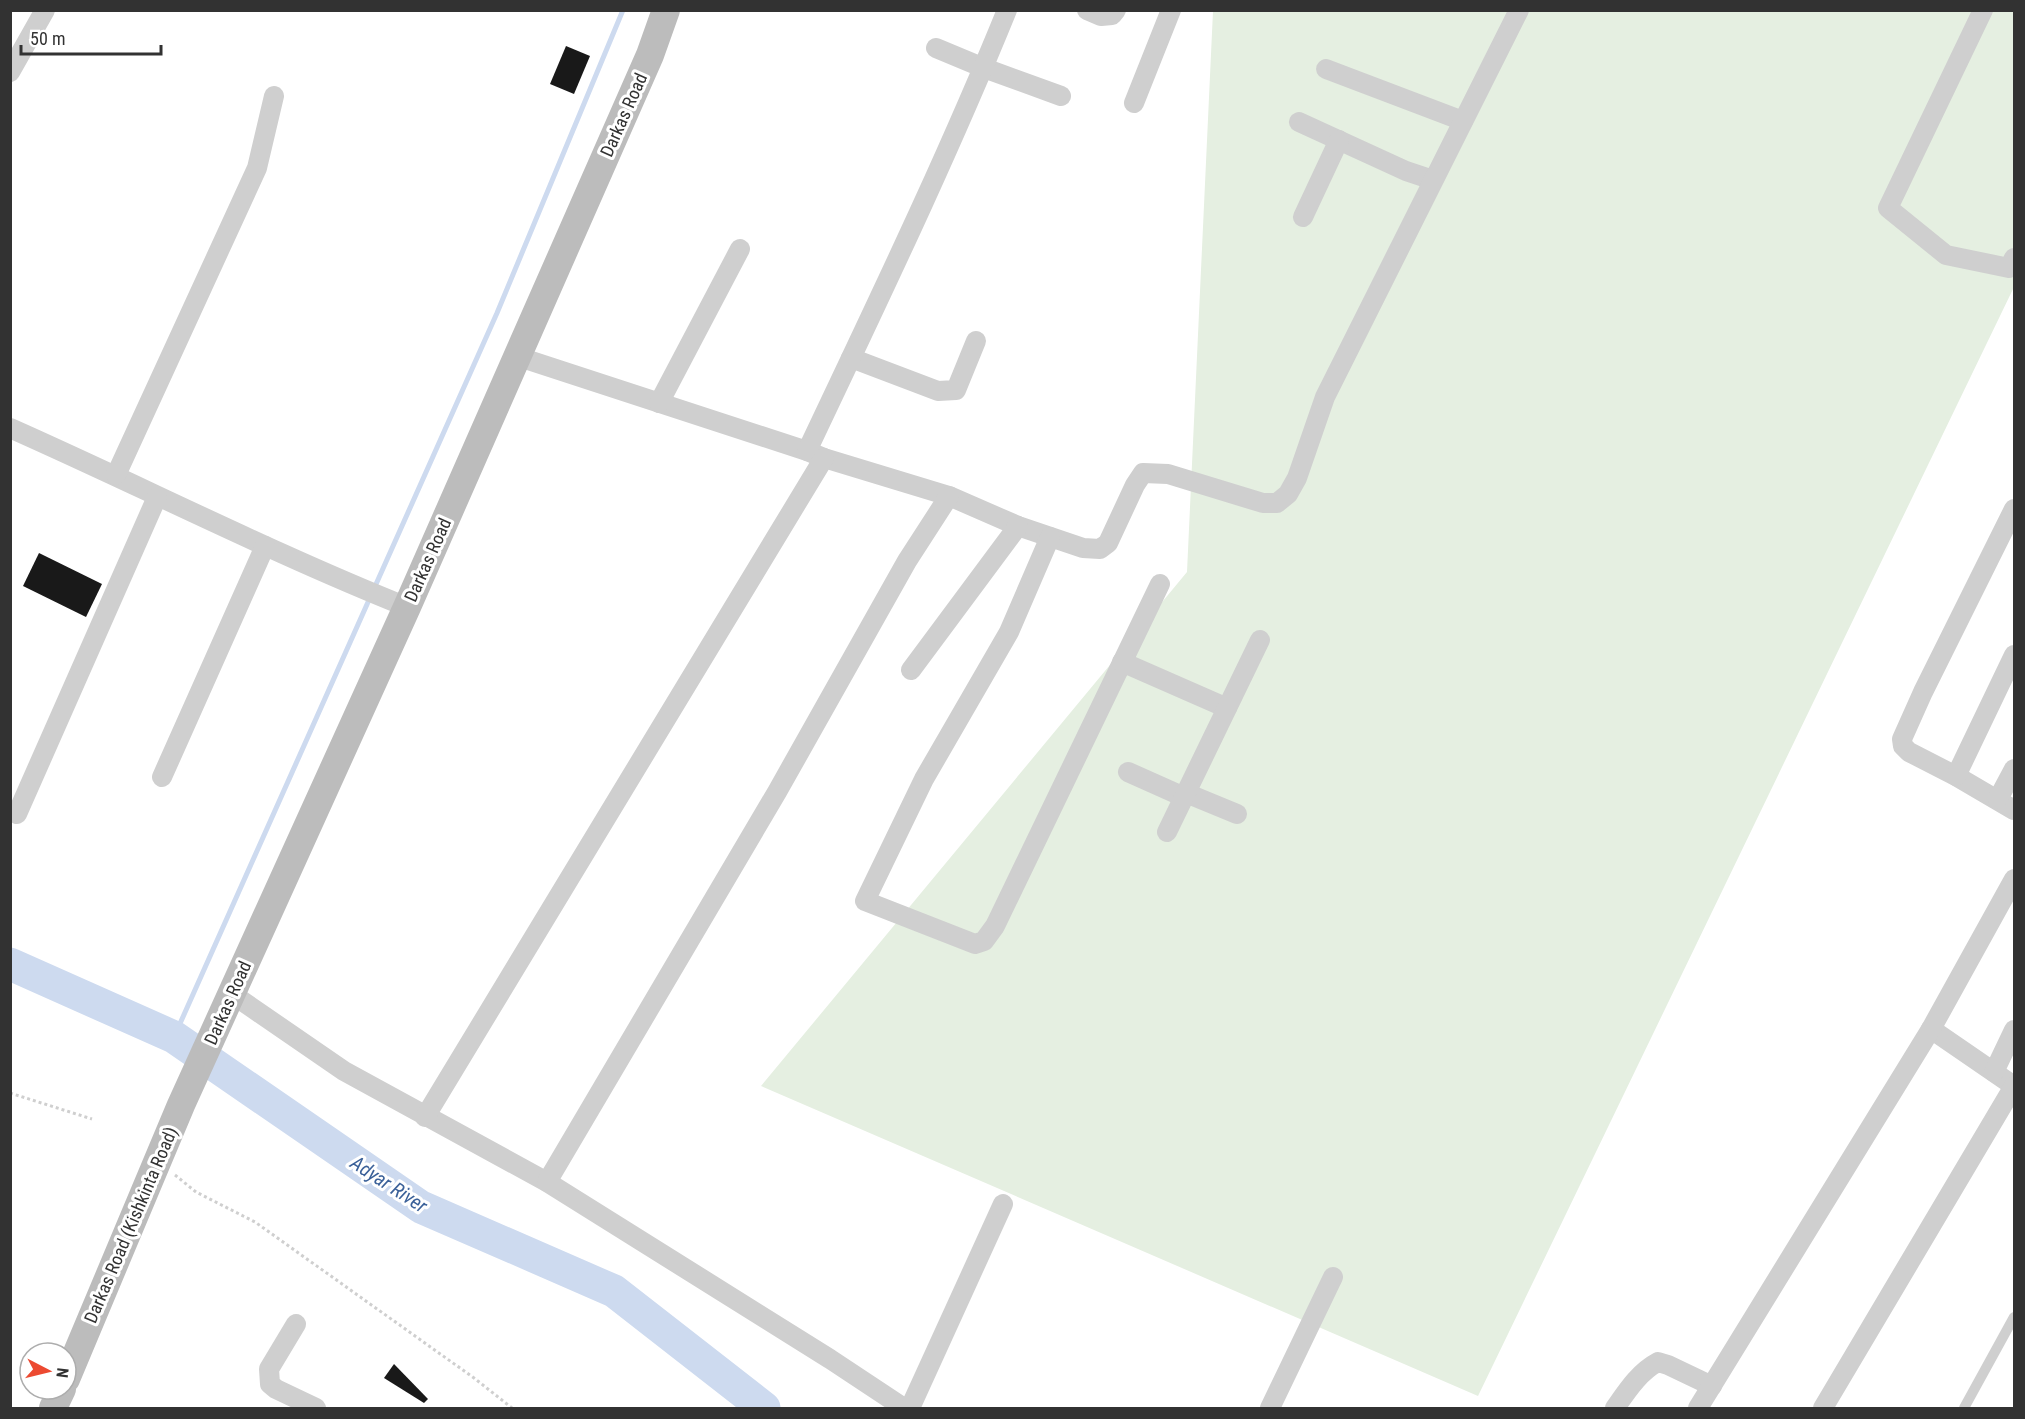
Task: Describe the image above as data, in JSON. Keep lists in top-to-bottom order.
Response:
{
  "streets": {
    "main road": ["Darkas Road", "Darkas Road (Kishkinta Road)"]
  },
  "crossings": [
    ["Darkas Road", "Darkas Road (Kishkinta Road)"]
  ],
  "water": ["Adyar River"],
  "scale_bar": "50 m",
  "north": "right"
}
